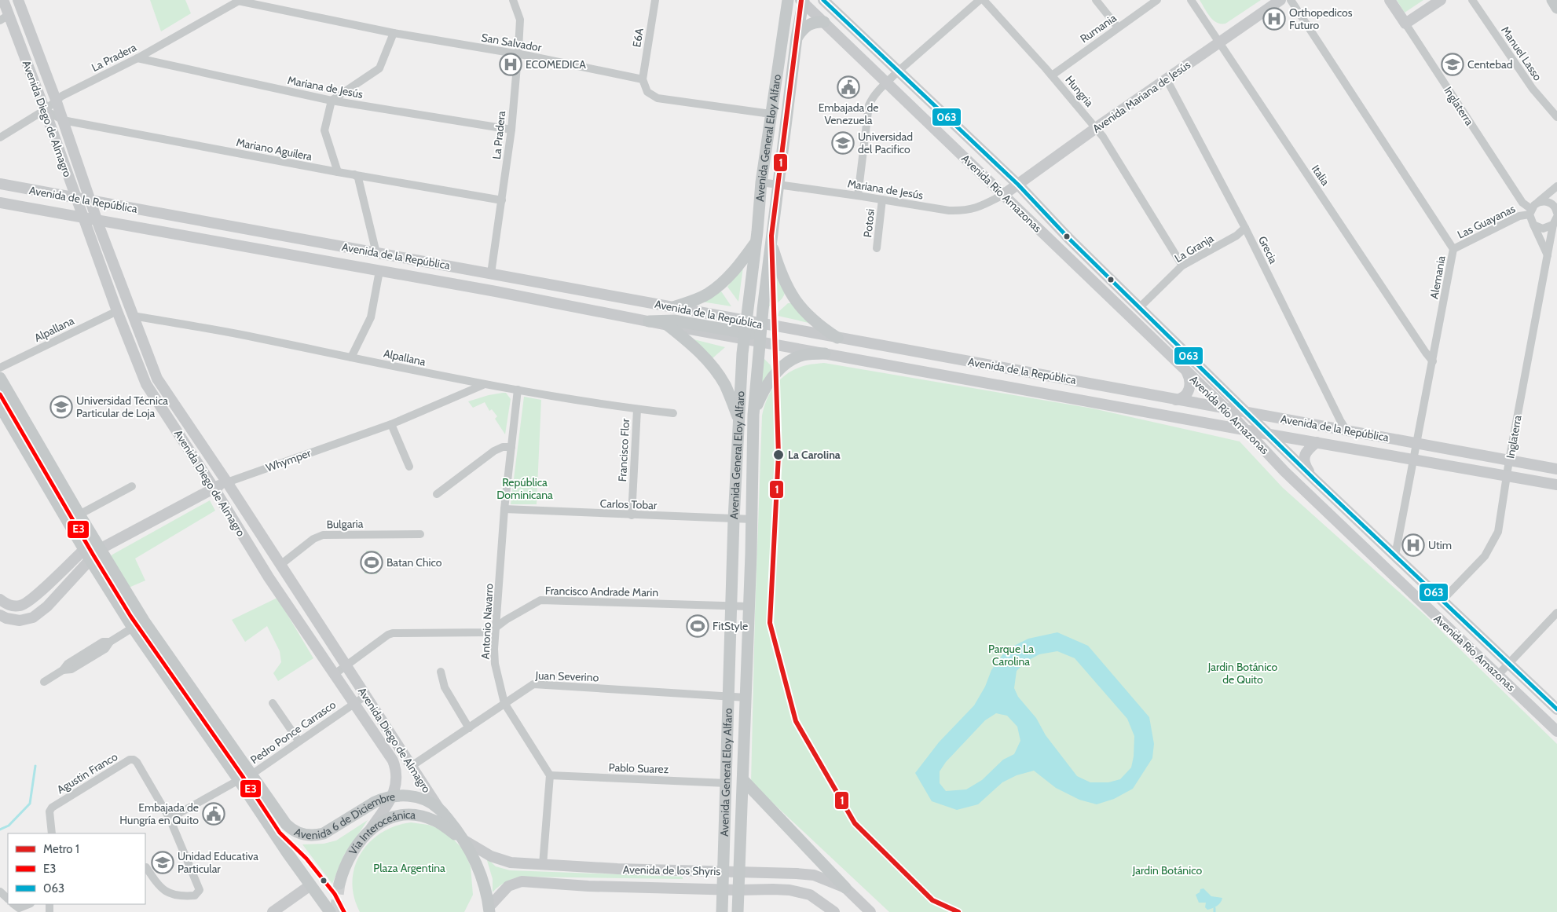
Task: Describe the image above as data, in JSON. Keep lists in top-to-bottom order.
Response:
{
  "streets": {
    "main road": [
      "Avenida Mariana de Jesús",
      "Inglaterra",
      "Avenida Diego de Almagro",
      "Avenida General Eloy Alfaro",
      "Avenida Río Amazonas",
      "Avenida de la República",
      "Whymper",
      "Avenida 6 de Diciembre",
      "Vía Interoceánica",
      "Avenida de los Shyris"
    ],
    "street": [
      "Rumania",
      "E6A",
      "San Salvador",
      "Manuel Lasso",
      "La Pradera",
      "Mariana de Jesús",
      "Hungria",
      "Mariano Aguilera",
      "Italia",
      "Las Guayanas",
      "Potosi",
      "La Granja",
      "Grecia",
      "Alemania",
      "Alpallana",
      "Francisco Flor",
      "Carlos Tobar",
      "Bulgaria",
      "Francisco Andrade Marin",
      "Antonio Navarro",
      "Juan Severino",
      "Pedro Ponce Carrasco",
      "Pablo Suarez",
      "Agustin Franco"
    ]
  },
  "crossings": [
    ["Rumania", "Hungria"],
    ["E6A", "San Salvador"],
    ["San Salvador", "La Pradera"],
    ["La Pradera", "Mariana de Jesús"],
    ["La Pradera", "Avenida Diego de Almagro"],
    ["La Pradera", "Mariano Aguilera"],
    ["La Pradera", "Avenida de la República"],
    ["Mariana de Jesús", "Avenida Mariana de Jesús"],
    ["Mariana de Jesús", "Avenida General Eloy Alfaro"],
    ["Mariana de Jesús", "Avenida Río Amazonas"],
    ["Mariana de Jesús", "Potosi"],
    ["Hungria", "Avenida Mariana de Jesús"],
    ["Hungria", "La Granja"],
    ["Avenida Mariana de Jesús", "Italia"],
    ["Avenida Mariana de Jesús", "Avenida Río Amazonas"],
    ["Avenida Mariana de Jesús", "Grecia"],
    ["Inglaterra", "Avenida Río Amazonas"],
    ["Inglaterra", "Avenida de la República"],
    ["Inglaterra", "Las Guayanas"],
    ["Avenida Diego de Almagro", "Mariano Aguilera"],
    ["Avenida Diego de Almagro", "Avenida de la República"],
    ["Avenida Diego de Almagro", "Alpallana"],
    ["Avenida Diego de Almagro", "Whymper"],
    ["Avenida Diego de Almagro", "Bulgaria"],
    ["Avenida Diego de Almagro", "Francisco Andrade Marin"],
    ["Avenida Diego de Almagro", "Juan Severino"],
    ["Avenida Diego de Almagro", "Pedro Ponce Carrasco"],
    ["Avenida Diego de Almagro", "Avenida 6 de Diciembre"],
    ["Avenida Diego de Almagro", "Vía Interoceánica"],
    ["Avenida General Eloy Alfaro", "Avenida Río Amazonas"],
    ["Avenida General Eloy Alfaro", "Avenida de la República"],
    ["Avenida General Eloy Alfaro", "Carlos Tobar"],
    ["Avenida General Eloy Alfaro", "Francisco Andrade Marin"],
    ["Avenida General Eloy Alfaro", "Juan Severino"],
    ["Avenida General Eloy Alfaro", "Pablo Suarez"],
    ["Avenida General Eloy Alfaro", "Avenida de los Shyris"],
    ["Italia", "Alemania"],
    ["Avenida Río Amazonas", "Avenida de la República"],
    ["Avenida Río Amazonas", "La Granja"],
    ["Avenida Río Amazonas", "Alemania"],
    ["Avenida de la República", "Grecia"],
    ["Avenida de la República", "Alemania"],
    ["Las Guayanas", "Alemania"],
    ["La Granja", "Grecia"],
    ["Alpallana", "Francisco Flor"],
    ["Alpallana", "Whymper"],
    ["Alpallana", "Antonio Navarro"],
    ["Francisco Flor", "Carlos Tobar"],
    ["Whymper", "Avenida 6 de Diciembre"],
    ["Carlos Tobar", "Antonio Navarro"],
    ["Francisco Andrade Marin", "Antonio Navarro"],
    ["Antonio Navarro", "Juan Severino"],
    ["Antonio Navarro", "Pablo Suarez"],
    ["Pedro Ponce Carrasco", "Agustin Franco"],
    ["Pedro Ponce Carrasco", "Avenida 6 de Diciembre"],
    ["Avenida 6 de Diciembre", "Vía Interoceánica"],
    ["Avenida 6 de Diciembre", "Avenida de los Shyris"],
    ["Vía Interoceánica", "Avenida de los Shyris"]
  ],
  "parks": [
    "República Dominicana",
    "Parque La Carolina",
    "Jardin Botánico de Quito",
    "Plaza Argentina",
    "Jardin Botánico"
  ],
  "places": {
    "hospital": ["Orthopedicos Futuro", "ECOMEDICA", "Utim"],
    "school or university": [
      "Centebad",
      "Universidad del Pacifico",
      "Universidad Técnica Particular de Loja",
      "Unidad Educativa Particular"
    ],
    "public building": ["Embajada de Venezuela", "Embajada de Hungría en Quito"],
    "other": ["La Carolina"],
    "sports": ["Batan Chico", "FitStyle"]
  },
  "lines": ["metro line 1", "transit line 063", "transit line E3"],
  "legend": ["Metro 1", "E3", "063"]
}
